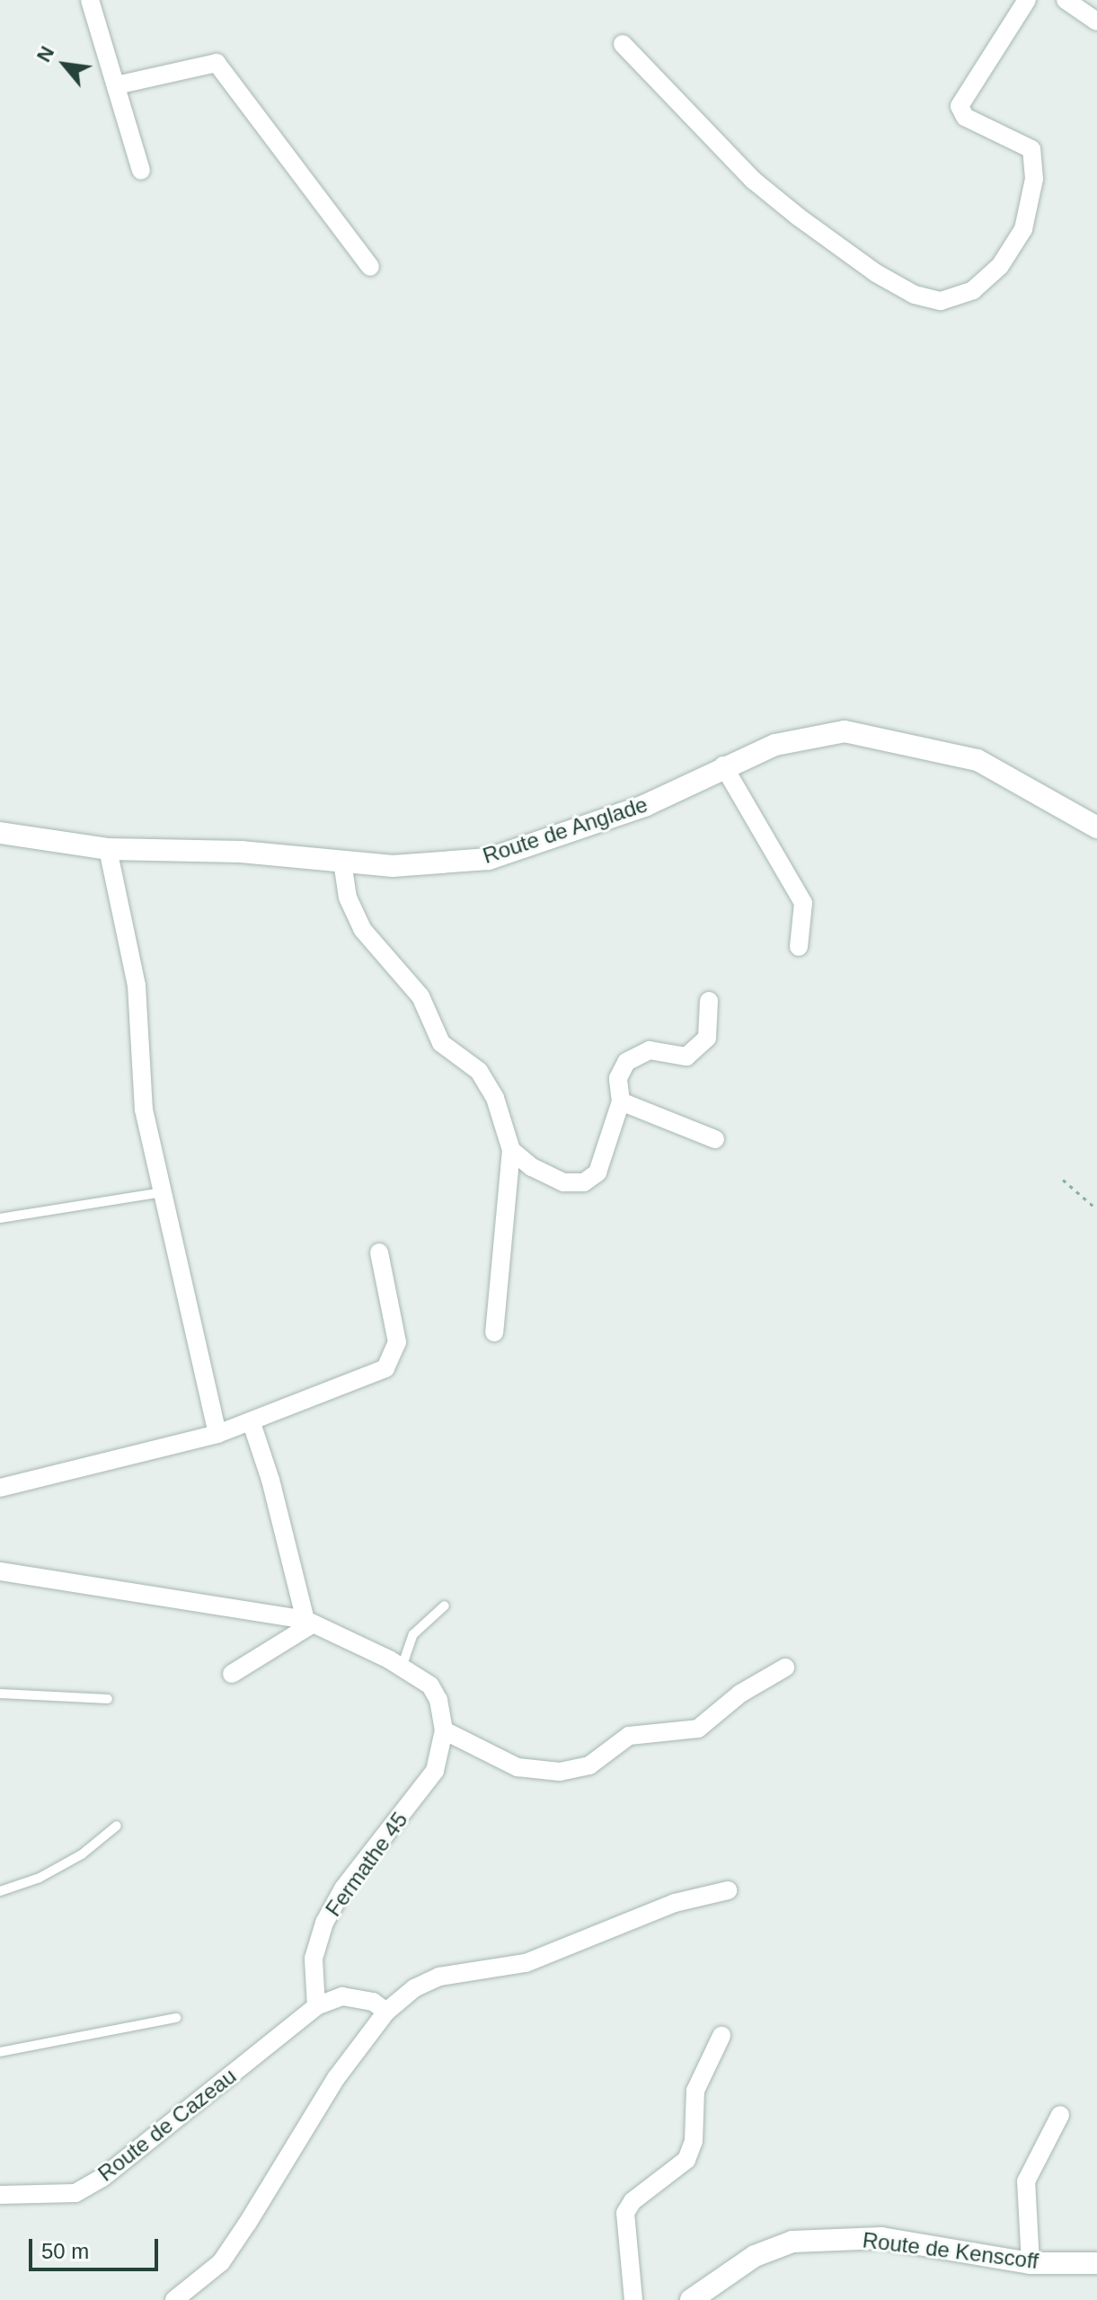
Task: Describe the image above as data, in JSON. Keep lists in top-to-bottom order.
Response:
{
  "streets": {
    "street": [
      "Route de Anglade",
      "Fermathe 45",
      "Route de Cazeau",
      "Route de Kenscoff"
    ]
  },
  "crossings": [
    ["Fermathe 45", "Route de Cazeau"]
  ],
  "scale_bar": "50 m",
  "north": "top left"
}
